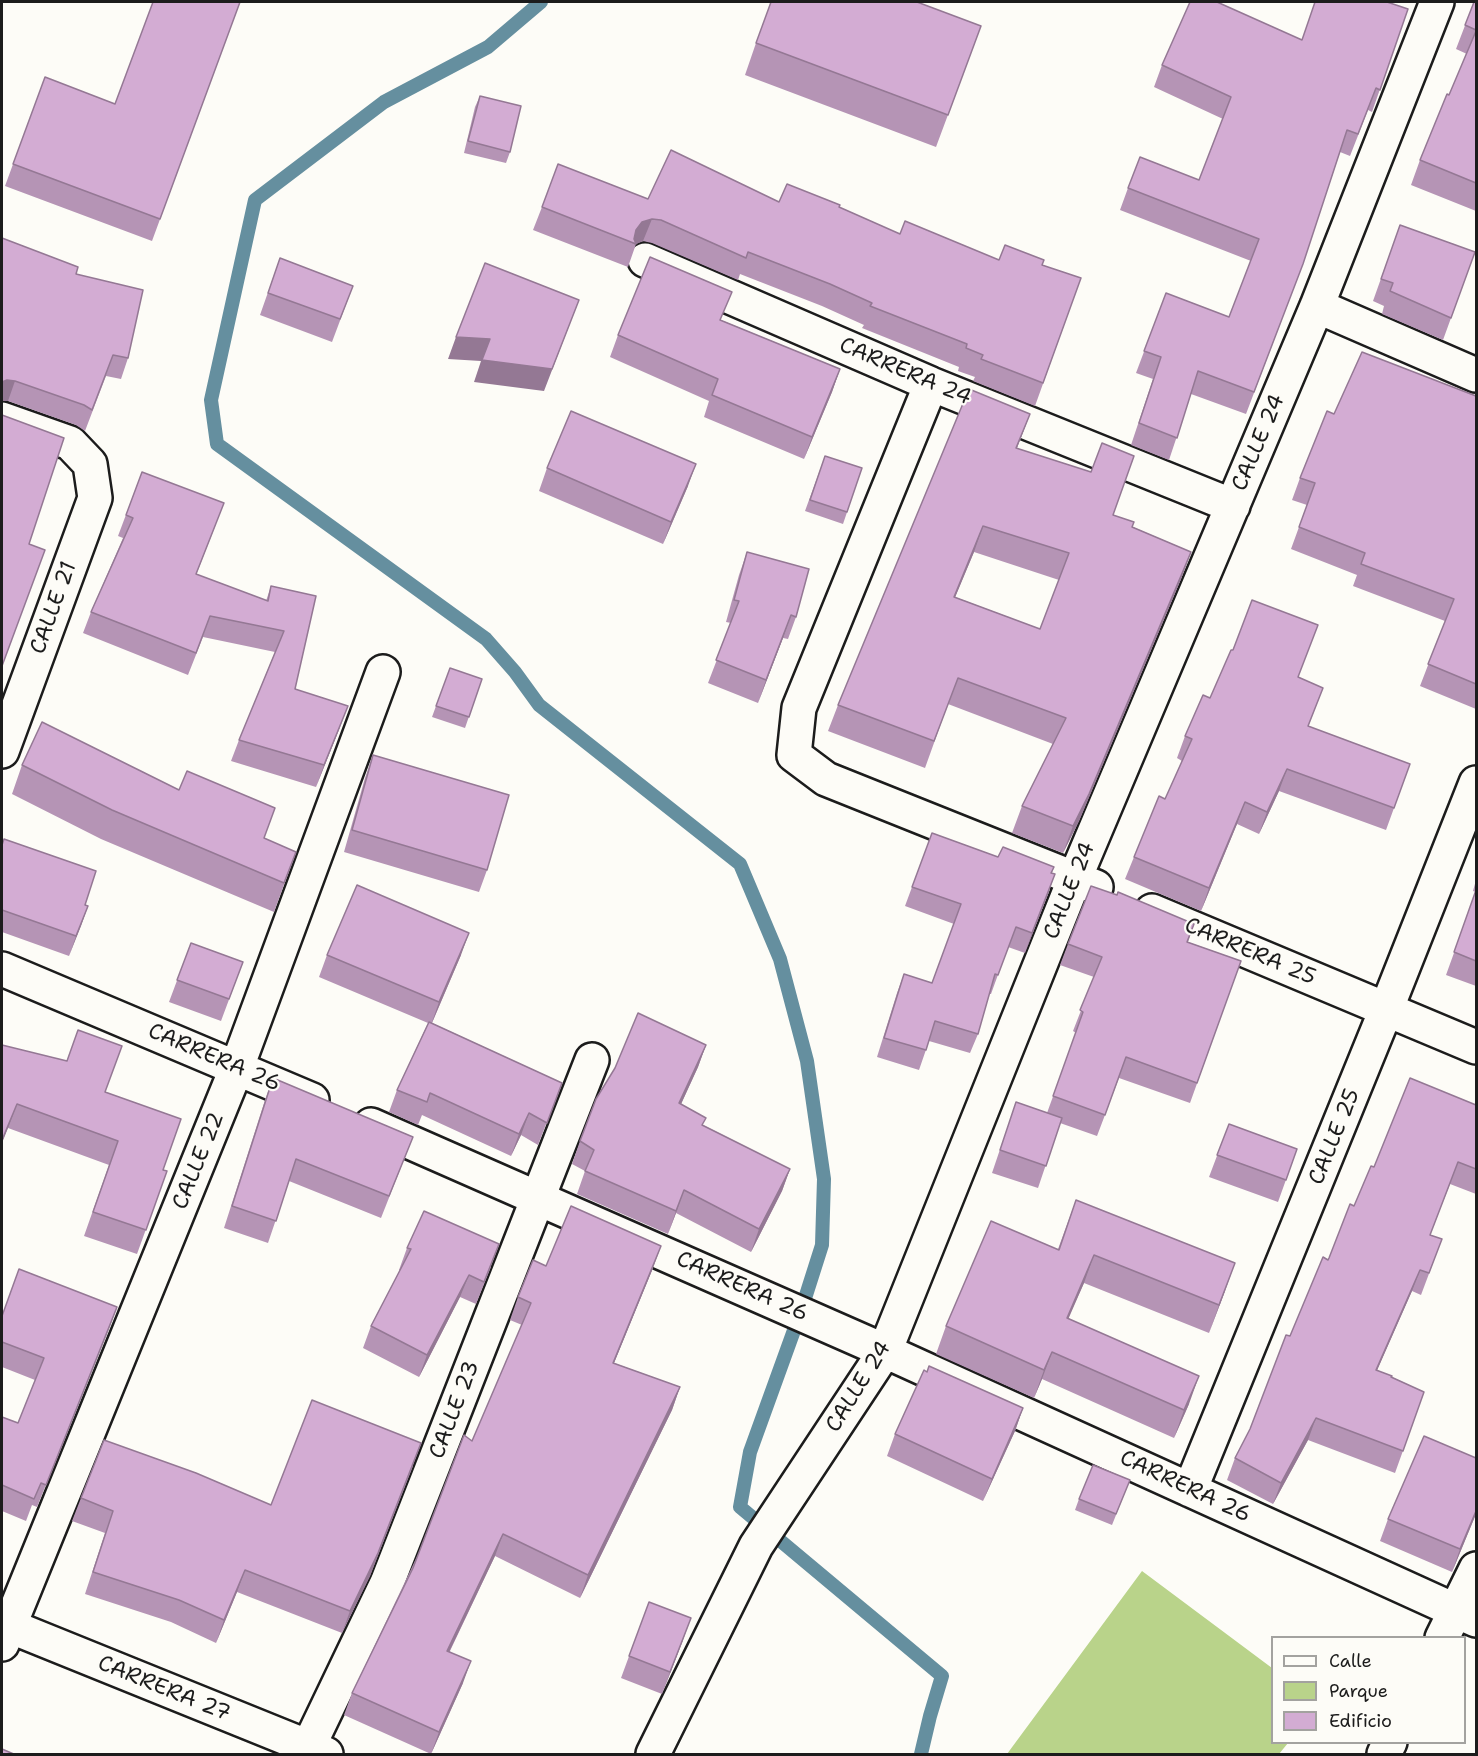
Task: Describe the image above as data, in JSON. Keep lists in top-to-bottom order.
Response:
{
  "streets": {
    "street": [
      "CARRERA 24",
      "CALLE 24",
      "CALLE 21",
      "CARRERA 25",
      "CARRERA 26",
      "CALLE 25",
      "CALLE 22",
      "CALLE 23",
      "CARRERA 27"
    ]
  },
  "crossings": [
    ["CARRERA 24", "CALLE 24"],
    ["CARRERA 24", "CARRERA 25"],
    ["CALLE 24", "CARRERA 25"],
    ["CALLE 24", "CARRERA 26"],
    ["CARRERA 25", "CALLE 25"],
    ["CARRERA 26", "CALLE 25"],
    ["CARRERA 26", "CALLE 22"],
    ["CARRERA 26", "CALLE 23"],
    ["CALLE 22", "CARRERA 27"],
    ["CALLE 23", "CARRERA 27"]
  ],
  "legend": ["Calle", "Parque", "Edificio"]
}
